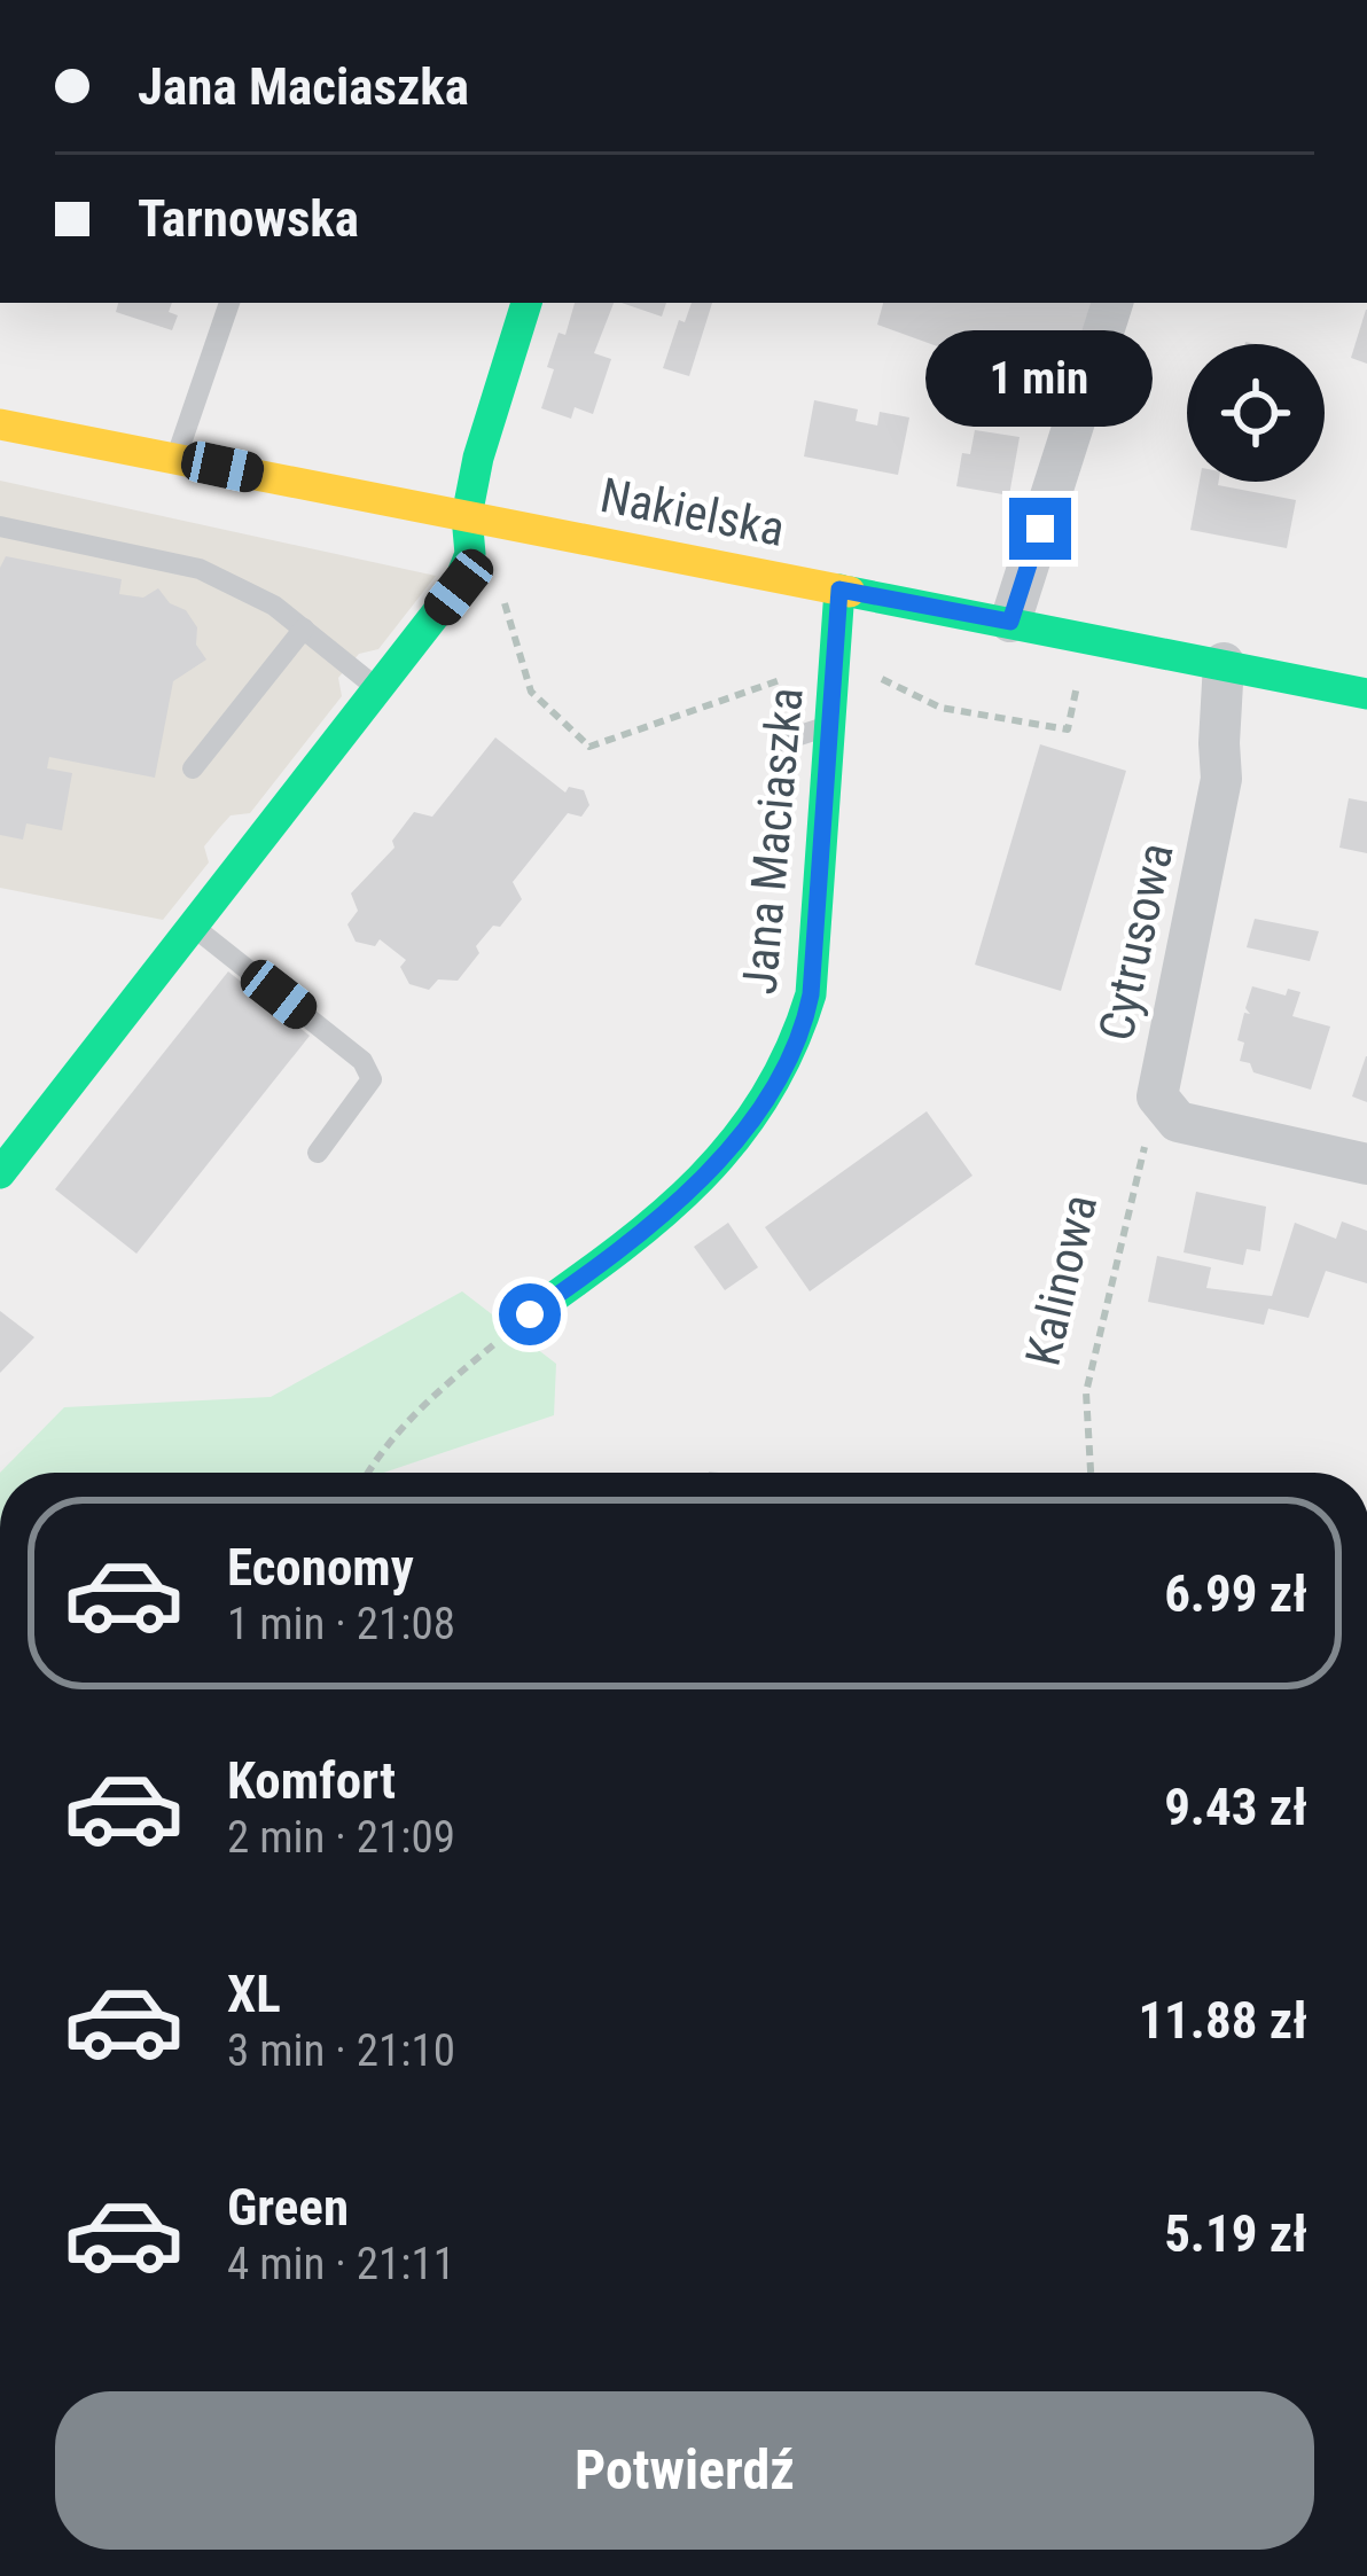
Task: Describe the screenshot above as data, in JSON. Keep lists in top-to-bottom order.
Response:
{
  "streets": {
    "street": ["Nakielska", "Jana Maciaszka", "Cytrusowa"],
    "path": ["Kalinowa"]
  },
  "crossings": [
    ["Nakielska", "Jana Maciaszka"],
    ["Nakielska", "Cytrusowa"],
    ["Cytrusowa", "Kalinowa"]
  ],
  "page": {
    "banner": ["Jana Maciaszka", "Tarnowska"],
    "bubble": "1 min",
    "list": [
      {
        "name": "Economy",
        "note": "1 min · 21:08",
        "value": "6.99 zł"
      },
      {
        "name": "Komfort",
        "note": "2 min · 21:09",
        "value": "9.43 zł"
      },
      {
        "name": "XL",
        "note": "3 min · 21:10",
        "value": "11.88 zł"
      },
      {
        "name": "Green",
        "note": "4 min · 21:11",
        "value": "5.19 zł"
      }
    ],
    "buttons": "Potwierdź"
  }
}
